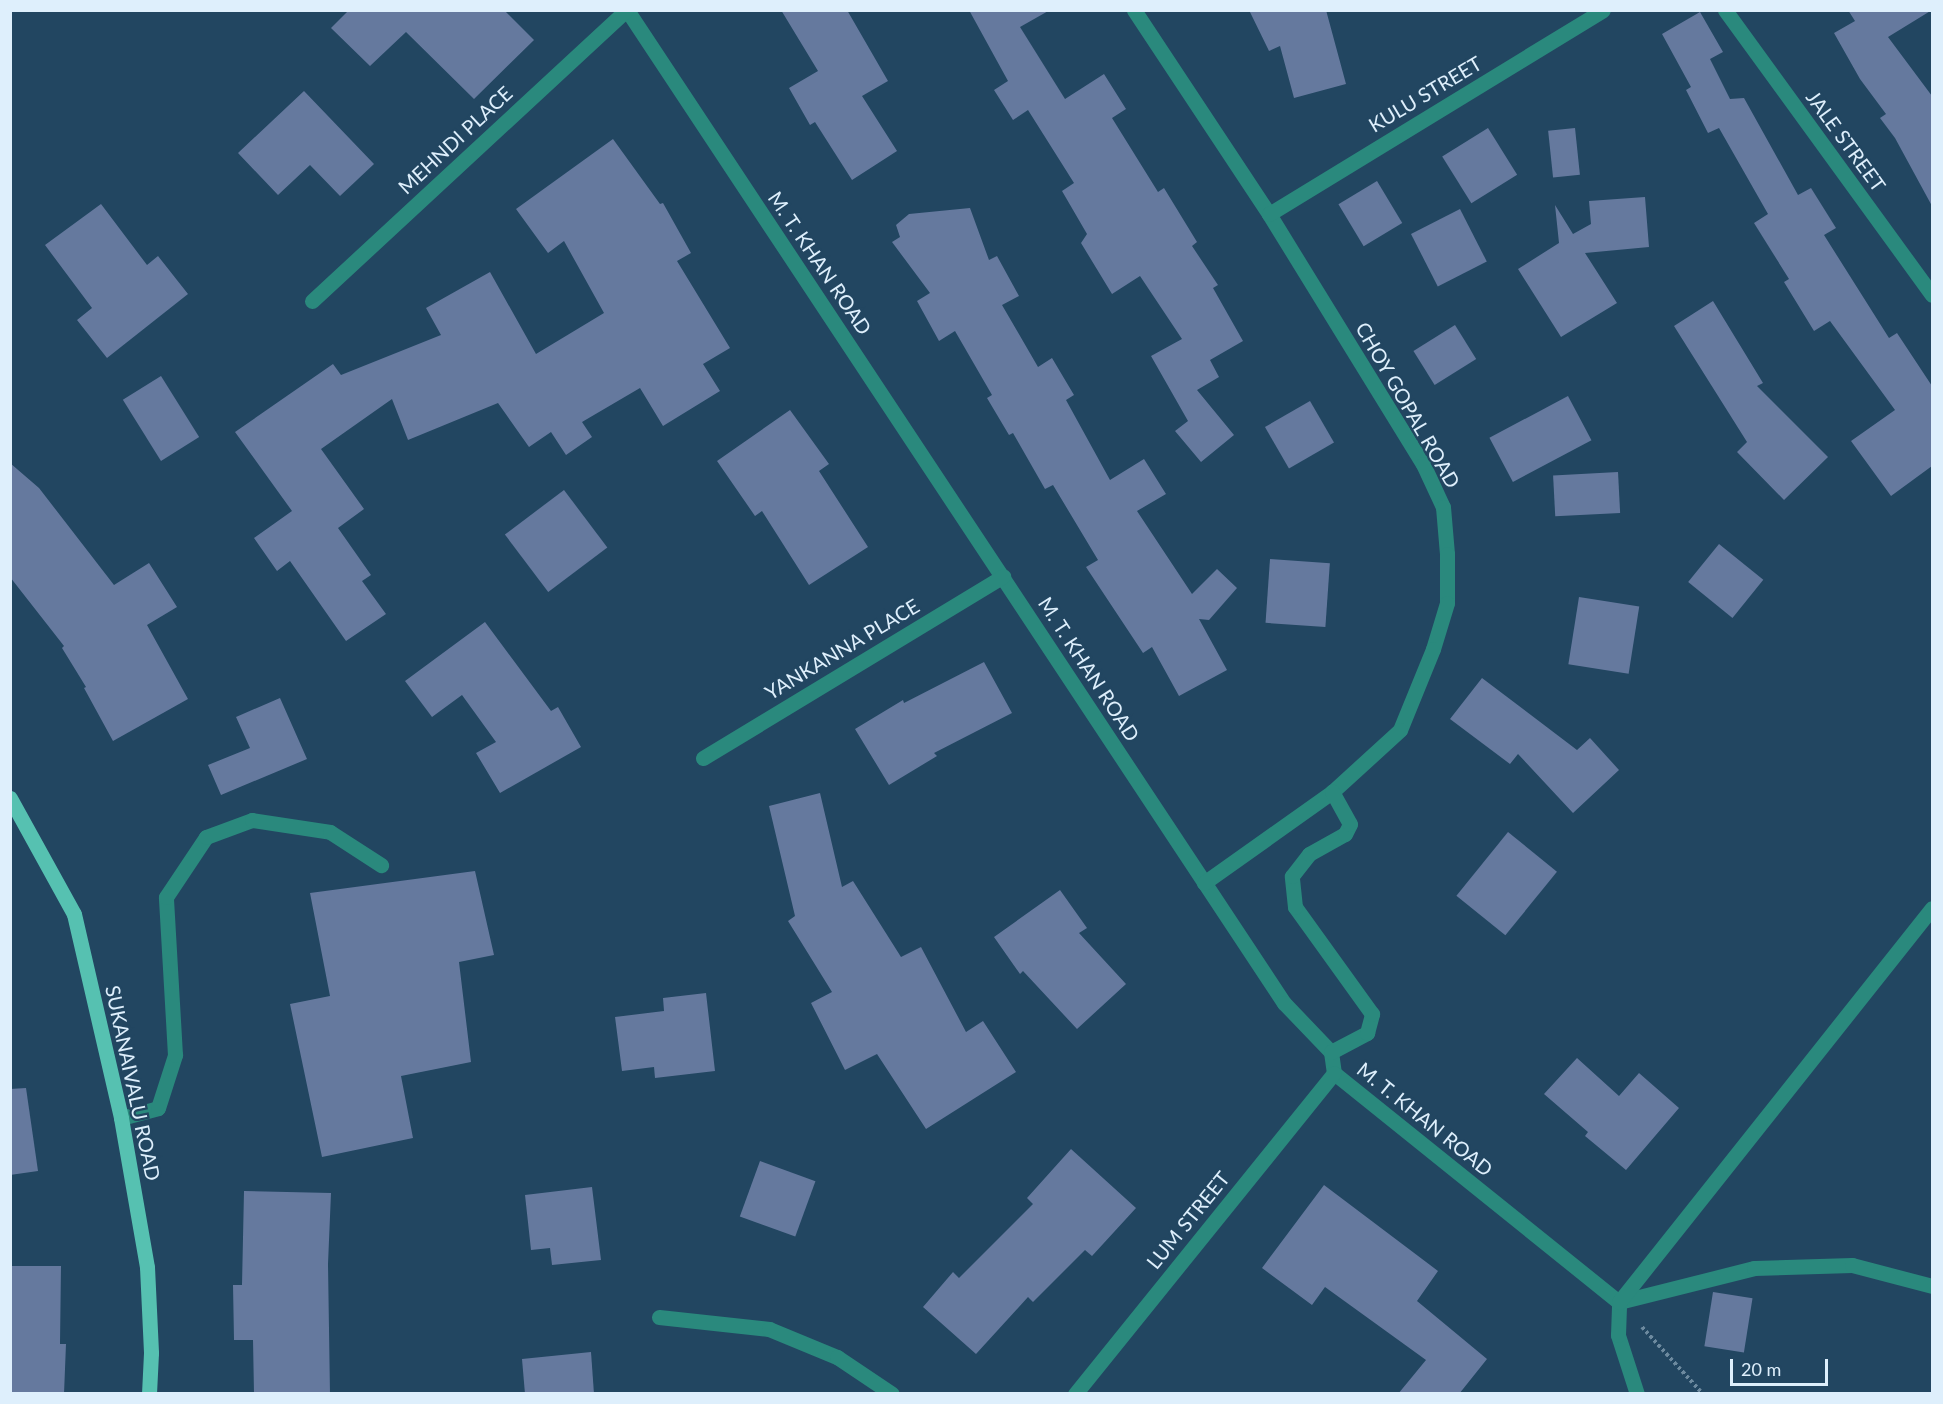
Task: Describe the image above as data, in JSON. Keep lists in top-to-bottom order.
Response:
{
  "streets": {
    "main road": ["SUKANAIVALU ROAD"],
    "street": [
      "KULU STREET",
      "MEHNDI PLACE",
      "JALE STREET",
      "M. T. KHAN ROAD",
      "CHOY GOPAL ROAD",
      "YANKANNA PLACE",
      "LUM STREET"
    ]
  },
  "crossings": [
    ["KULU STREET", "CHOY GOPAL ROAD"],
    ["MEHNDI PLACE", "M. T. KHAN ROAD"],
    ["M. T. KHAN ROAD", "CHOY GOPAL ROAD"],
    ["M. T. KHAN ROAD", "YANKANNA PLACE"],
    ["M. T. KHAN ROAD", "LUM STREET"]
  ],
  "scale_bar": "20 m"
}
